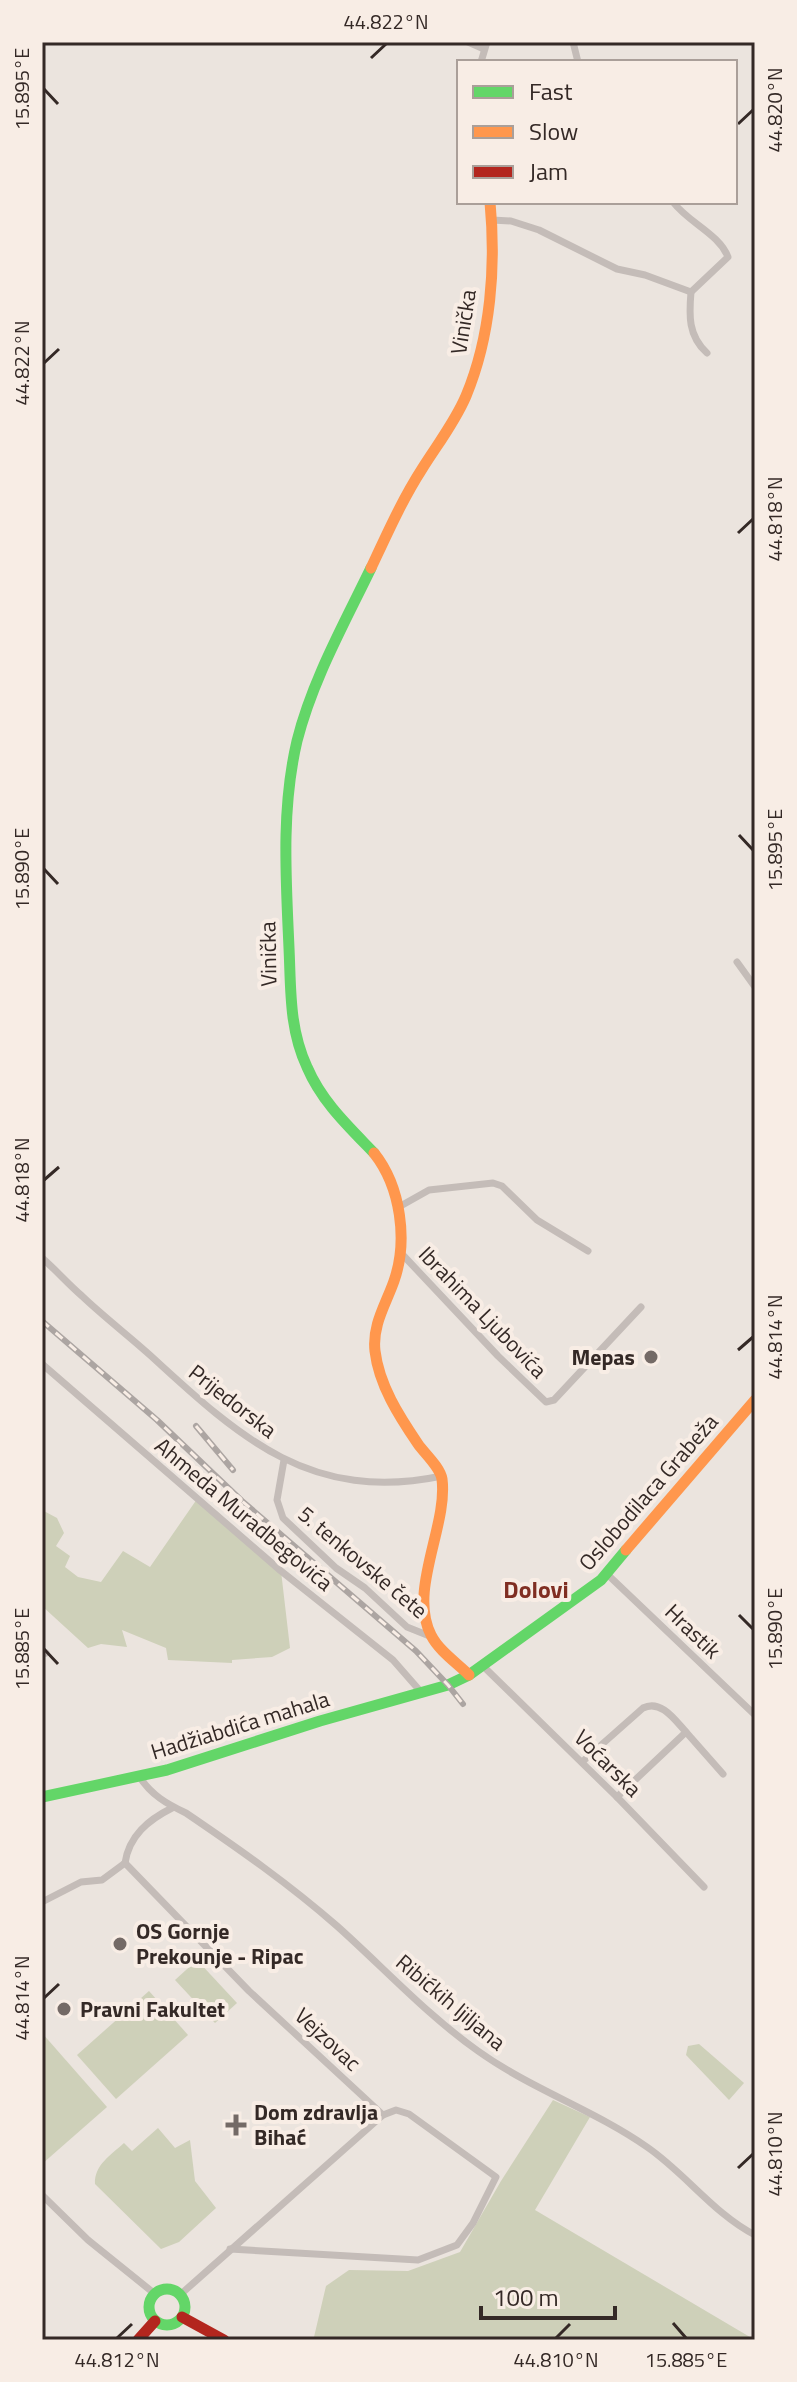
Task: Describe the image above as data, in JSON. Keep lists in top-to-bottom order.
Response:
{
  "streets": {
    "street": [
      "Vinička",
      "Ibrahima Ljubovića",
      "Prijedorska",
      "Oslobodilaca Grabeža",
      "Ahmeda Muradbegovića",
      "5. tenkovske čete",
      "Hrastik",
      "Hadžiabdića mahala",
      "Voćarska",
      "Ribićkih ljiljana",
      "Vejzovac"
    ]
  },
  "crossings": [
    ["Vinička", "Ibrahima Ljubovića"],
    ["Vinička", "Prijedorska"],
    ["Prijedorska", "5. tenkovske čete"],
    ["Oslobodilaca Grabeža", "Hrastik"],
    ["Oslobodilaca Grabeža", "Hadžiabdića mahala"],
    ["Oslobodilaca Grabeža", "Voćarska"],
    ["Ahmeda Muradbegovića", "Hadžiabdića mahala"],
    ["Hadžiabdića mahala", "Ribićkih ljiljana"]
  ],
  "districts": ["Dolovi"],
  "places": {
    "other": ["Mepas", "OS Gornje Prekounje - Ripac", "Pravni Fakultet"],
    "health": ["Dom zdravlja Bihać"]
  },
  "legend": ["Fast", "Slow", "Jam"],
  "scale_bar": "100 m",
  "coordinates": [
    "44.822°N",
    "15.895°E",
    "44.820°N",
    "44.818°N",
    "15.890°E",
    "44.814°N",
    "15.885°E",
    "44.810°N",
    "44.812°N"
  ]
}
